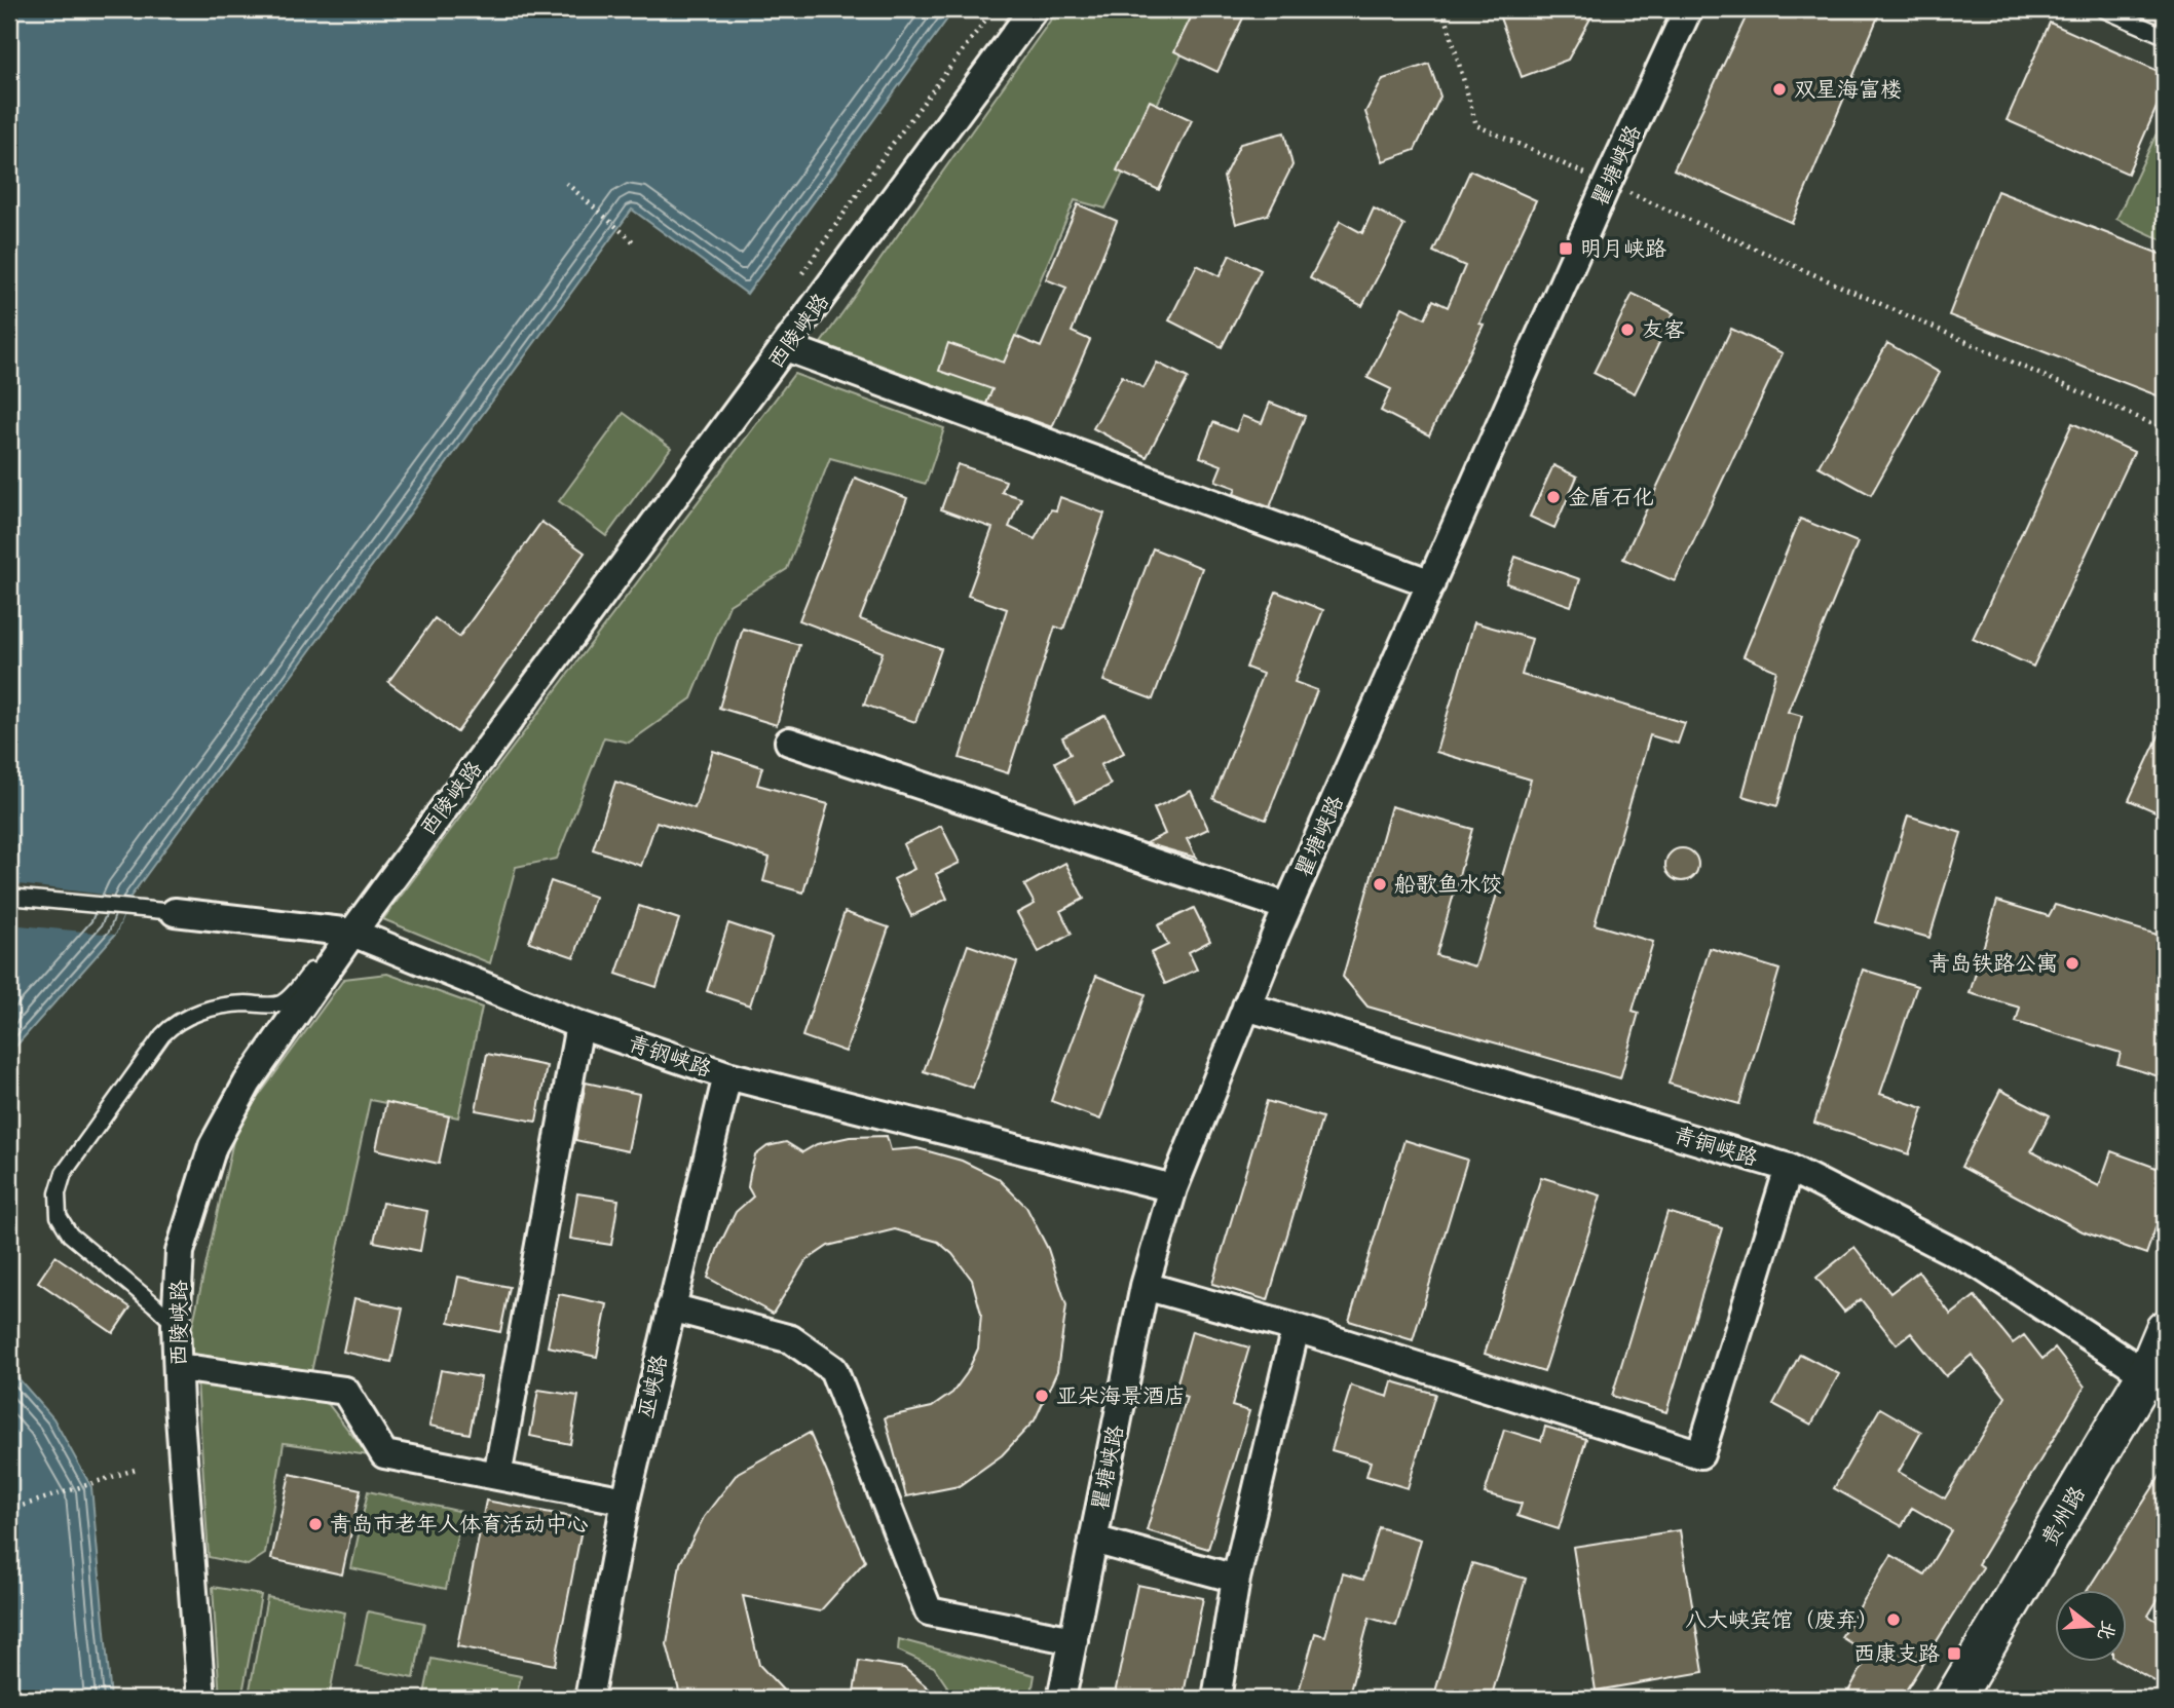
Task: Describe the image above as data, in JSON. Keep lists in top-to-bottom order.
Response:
{
  "streets": {
    "main road": ["贵州路"],
    "street": [
      "瞿塘峡路",
      "西陵峡路",
      "青钢峡路",
      "青铜峡路",
      "巫峡路"
    ]
  },
  "crossings": [
    ["瞿塘峡路", "青钢峡路"],
    ["瞿塘峡路", "青铜峡路"],
    ["西陵峡路", "青钢峡路"],
    ["青钢峡路", "巫峡路"],
    ["青铜峡路", "贵州路"]
  ],
  "places": {
    "other": [
      "双星海富楼",
      "友客",
      "金盾石化",
      "船歌鱼水饺",
      "青岛铁路公寓",
      "亚朵海景酒店",
      "青岛市老年人体育活动中心",
      "八大峡宾馆（废弃）"
    ],
    "transit": ["明月峡路", "西康支路"]
  },
  "north": "right"
}
